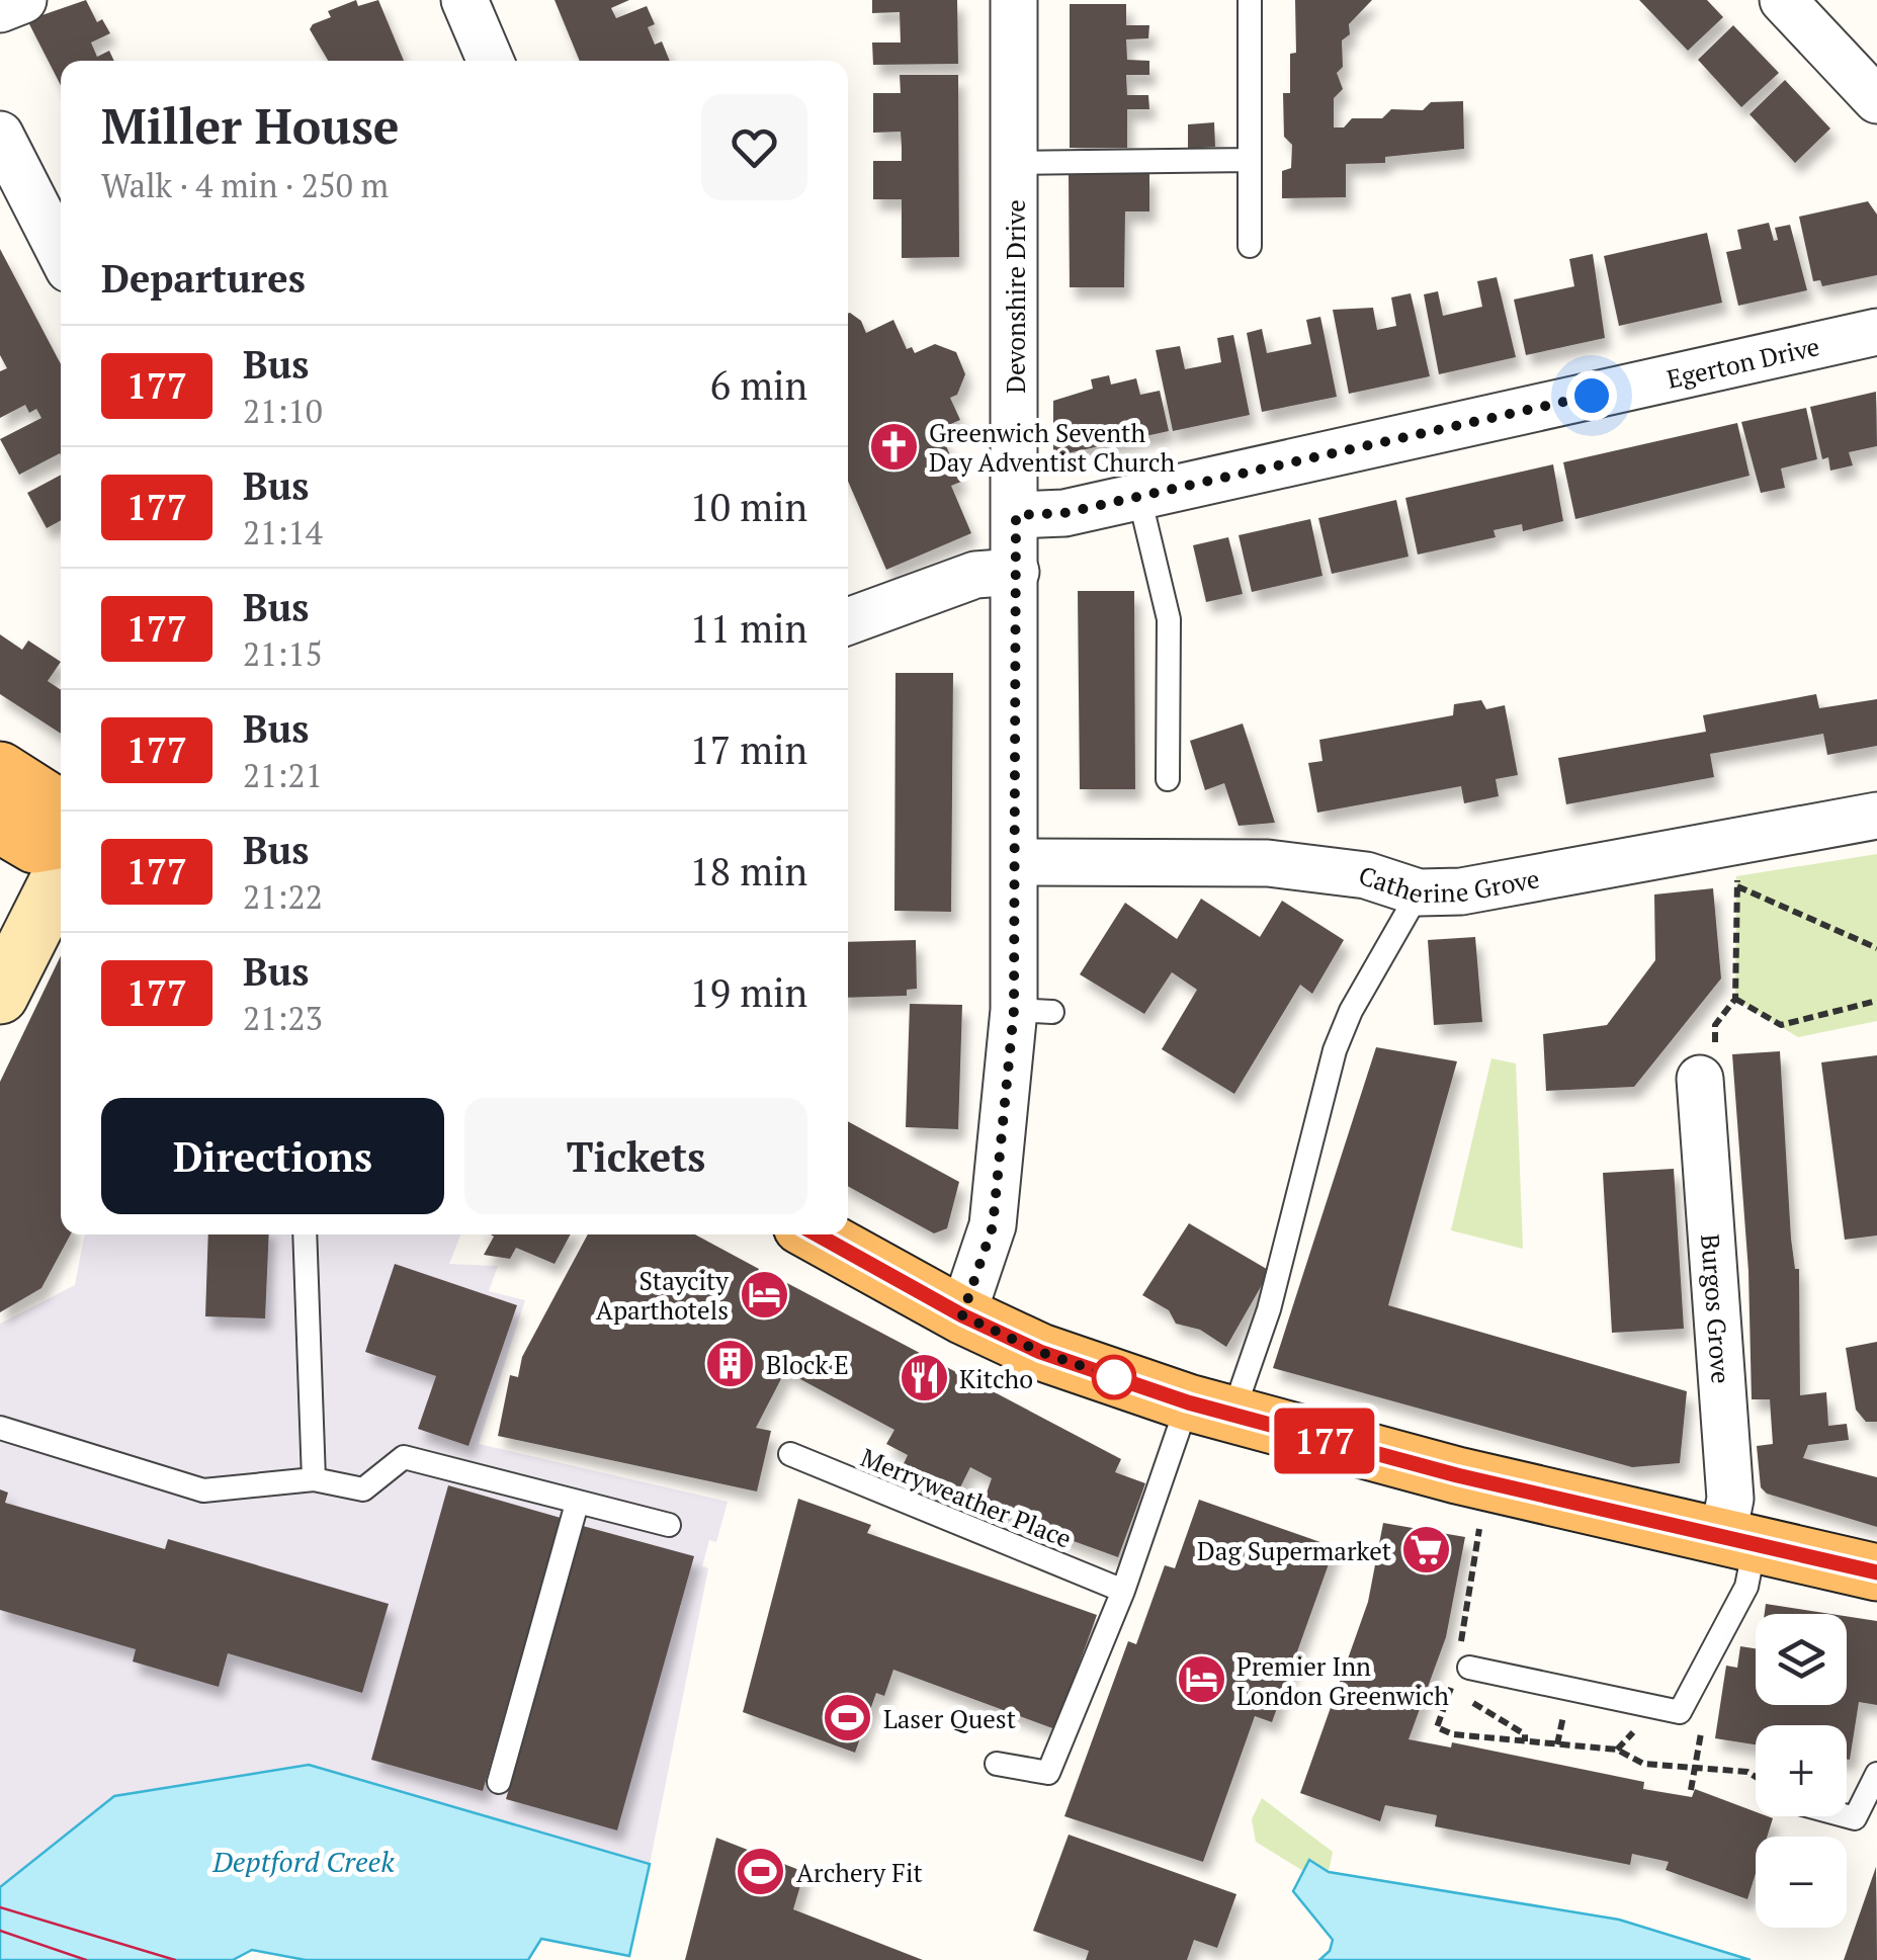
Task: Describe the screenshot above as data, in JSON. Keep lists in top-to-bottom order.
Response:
{
  "streets": {
    "street": [
      "Devonshire Drive",
      "Egerton Drive",
      "Catherine Grove",
      "Burgos Grove"
    ],
    "lane": ["Merryweather Place"]
  },
  "crossings": [
    ["Devonshire Drive", "Egerton Drive"],
    ["Devonshire Drive", "Catherine Grove"]
  ],
  "water": ["Deptford Creek"],
  "places": {
    "church": ["Greenwich Seventh Day Adventist Church"],
    "hotel": ["Staycity Aparthotels", "Premier Inn London Greenwich"],
    "building": ["Block E"],
    "restaurant": ["Kitcho"],
    "supermarket": ["Dag Supermarket"],
    "sports": ["Laser Quest", "Archery Fit"]
  },
  "lines": ["bus line 177"],
  "page": {
    "on_map": "177",
    "heading": [
      ["Miller House", "Walk · 4 min · 250 m"],
      "Departures"
    ],
    "list": [
      {
        "mark": "177",
        "name": "Bus",
        "note": "21:10",
        "value": "6 min"
      },
      {
        "mark": "177",
        "name": "Bus",
        "note": "21:14",
        "value": "10 min"
      },
      {
        "mark": "177",
        "name": "Bus",
        "note": "21:15",
        "value": "11 min"
      },
      {
        "mark": "177",
        "name": "Bus",
        "note": "21:21",
        "value": "17 min"
      },
      {
        "mark": "177",
        "name": "Bus",
        "note": "21:22",
        "value": "18 min"
      },
      {
        "mark": "177",
        "name": "Bus",
        "note": "21:23",
        "value": "19 min"
      }
    ],
    "buttons": ["Directions", "Tickets"],
    "map_buttons": ["+", "−"]
  }
}
